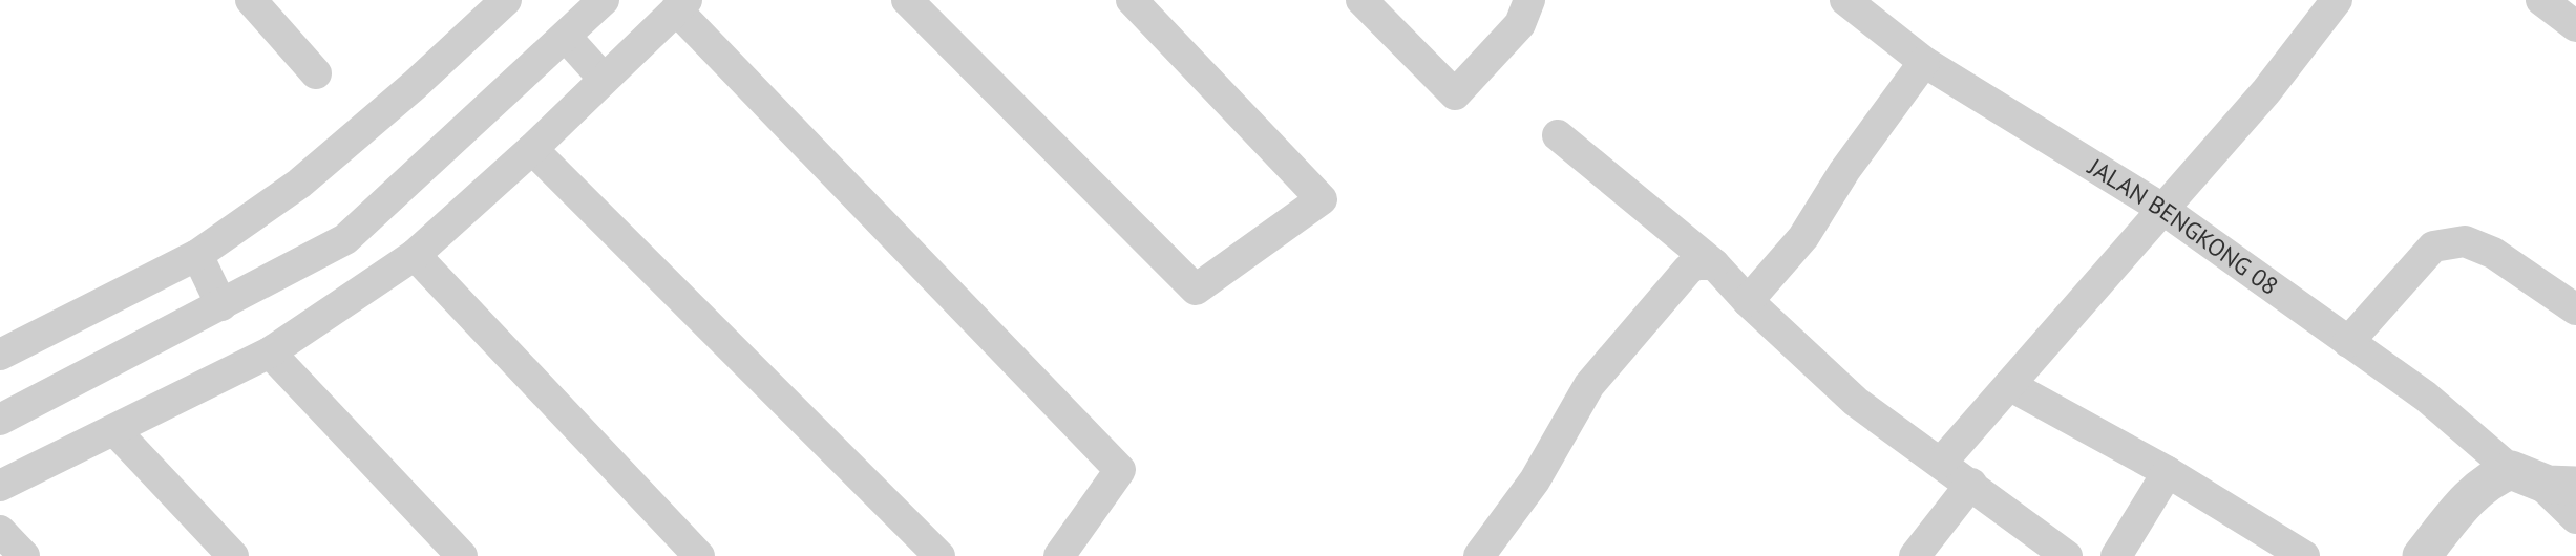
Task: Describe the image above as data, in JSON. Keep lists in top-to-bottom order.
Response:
{
  "streets": {
    "street": ["JALAN BENGKONG 08"]
  }
}
